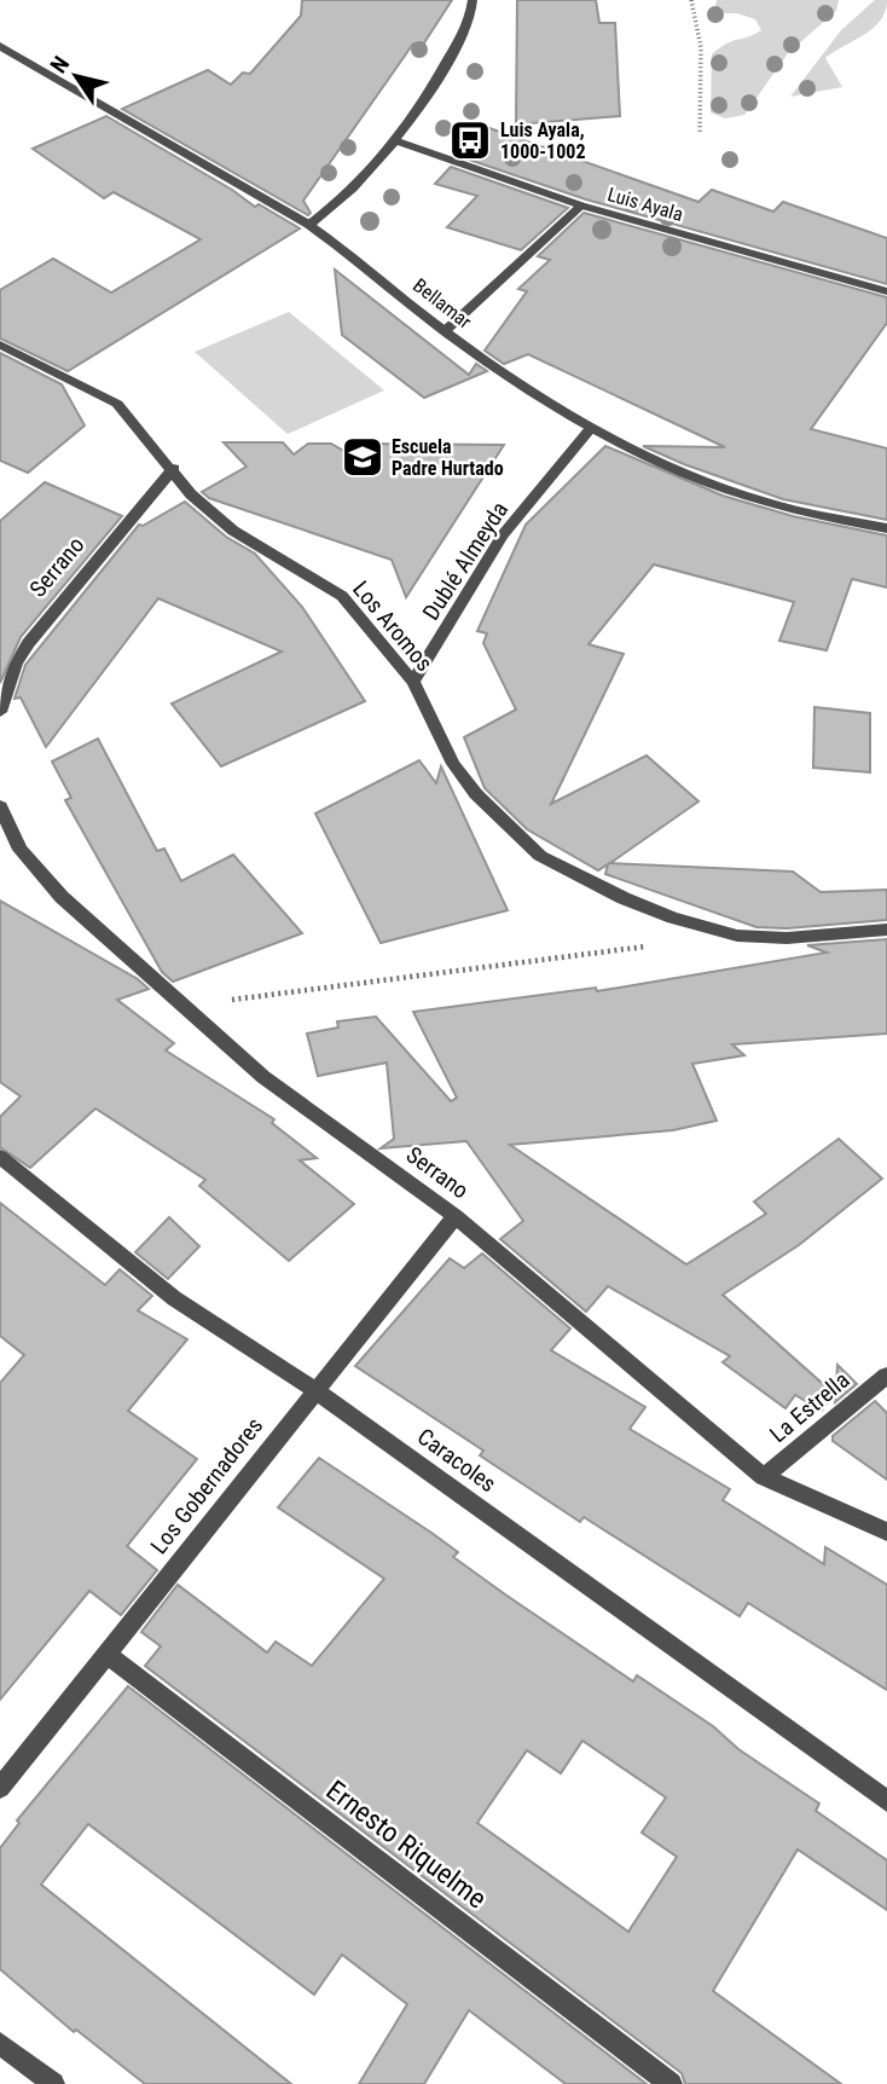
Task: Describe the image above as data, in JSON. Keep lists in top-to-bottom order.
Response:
{
  "streets": {
    "street": [
      "Luis Ayala",
      "Bellamar",
      "Dublé Almeyda",
      "Serrano",
      "Los Aromos",
      "La Estrella",
      "Caracoles",
      "Los Gobernadores",
      "Ernesto Riquelme"
    ]
  },
  "crossings": [
    ["Bellamar", "Dublé Almeyda"],
    ["Dublé Almeyda", "Los Aromos"],
    ["Serrano", "Los Aromos"],
    ["Serrano", "La Estrella"],
    ["Serrano", "Los Gobernadores"],
    ["Caracoles", "Los Gobernadores"],
    ["Los Gobernadores", "Ernesto Riquelme"]
  ],
  "places": {
    "bus stop": ["Luis Ayala, 1000-1002"],
    "school or university": ["Escuela Padre Hurtado"]
  },
  "north": "top left"
}
